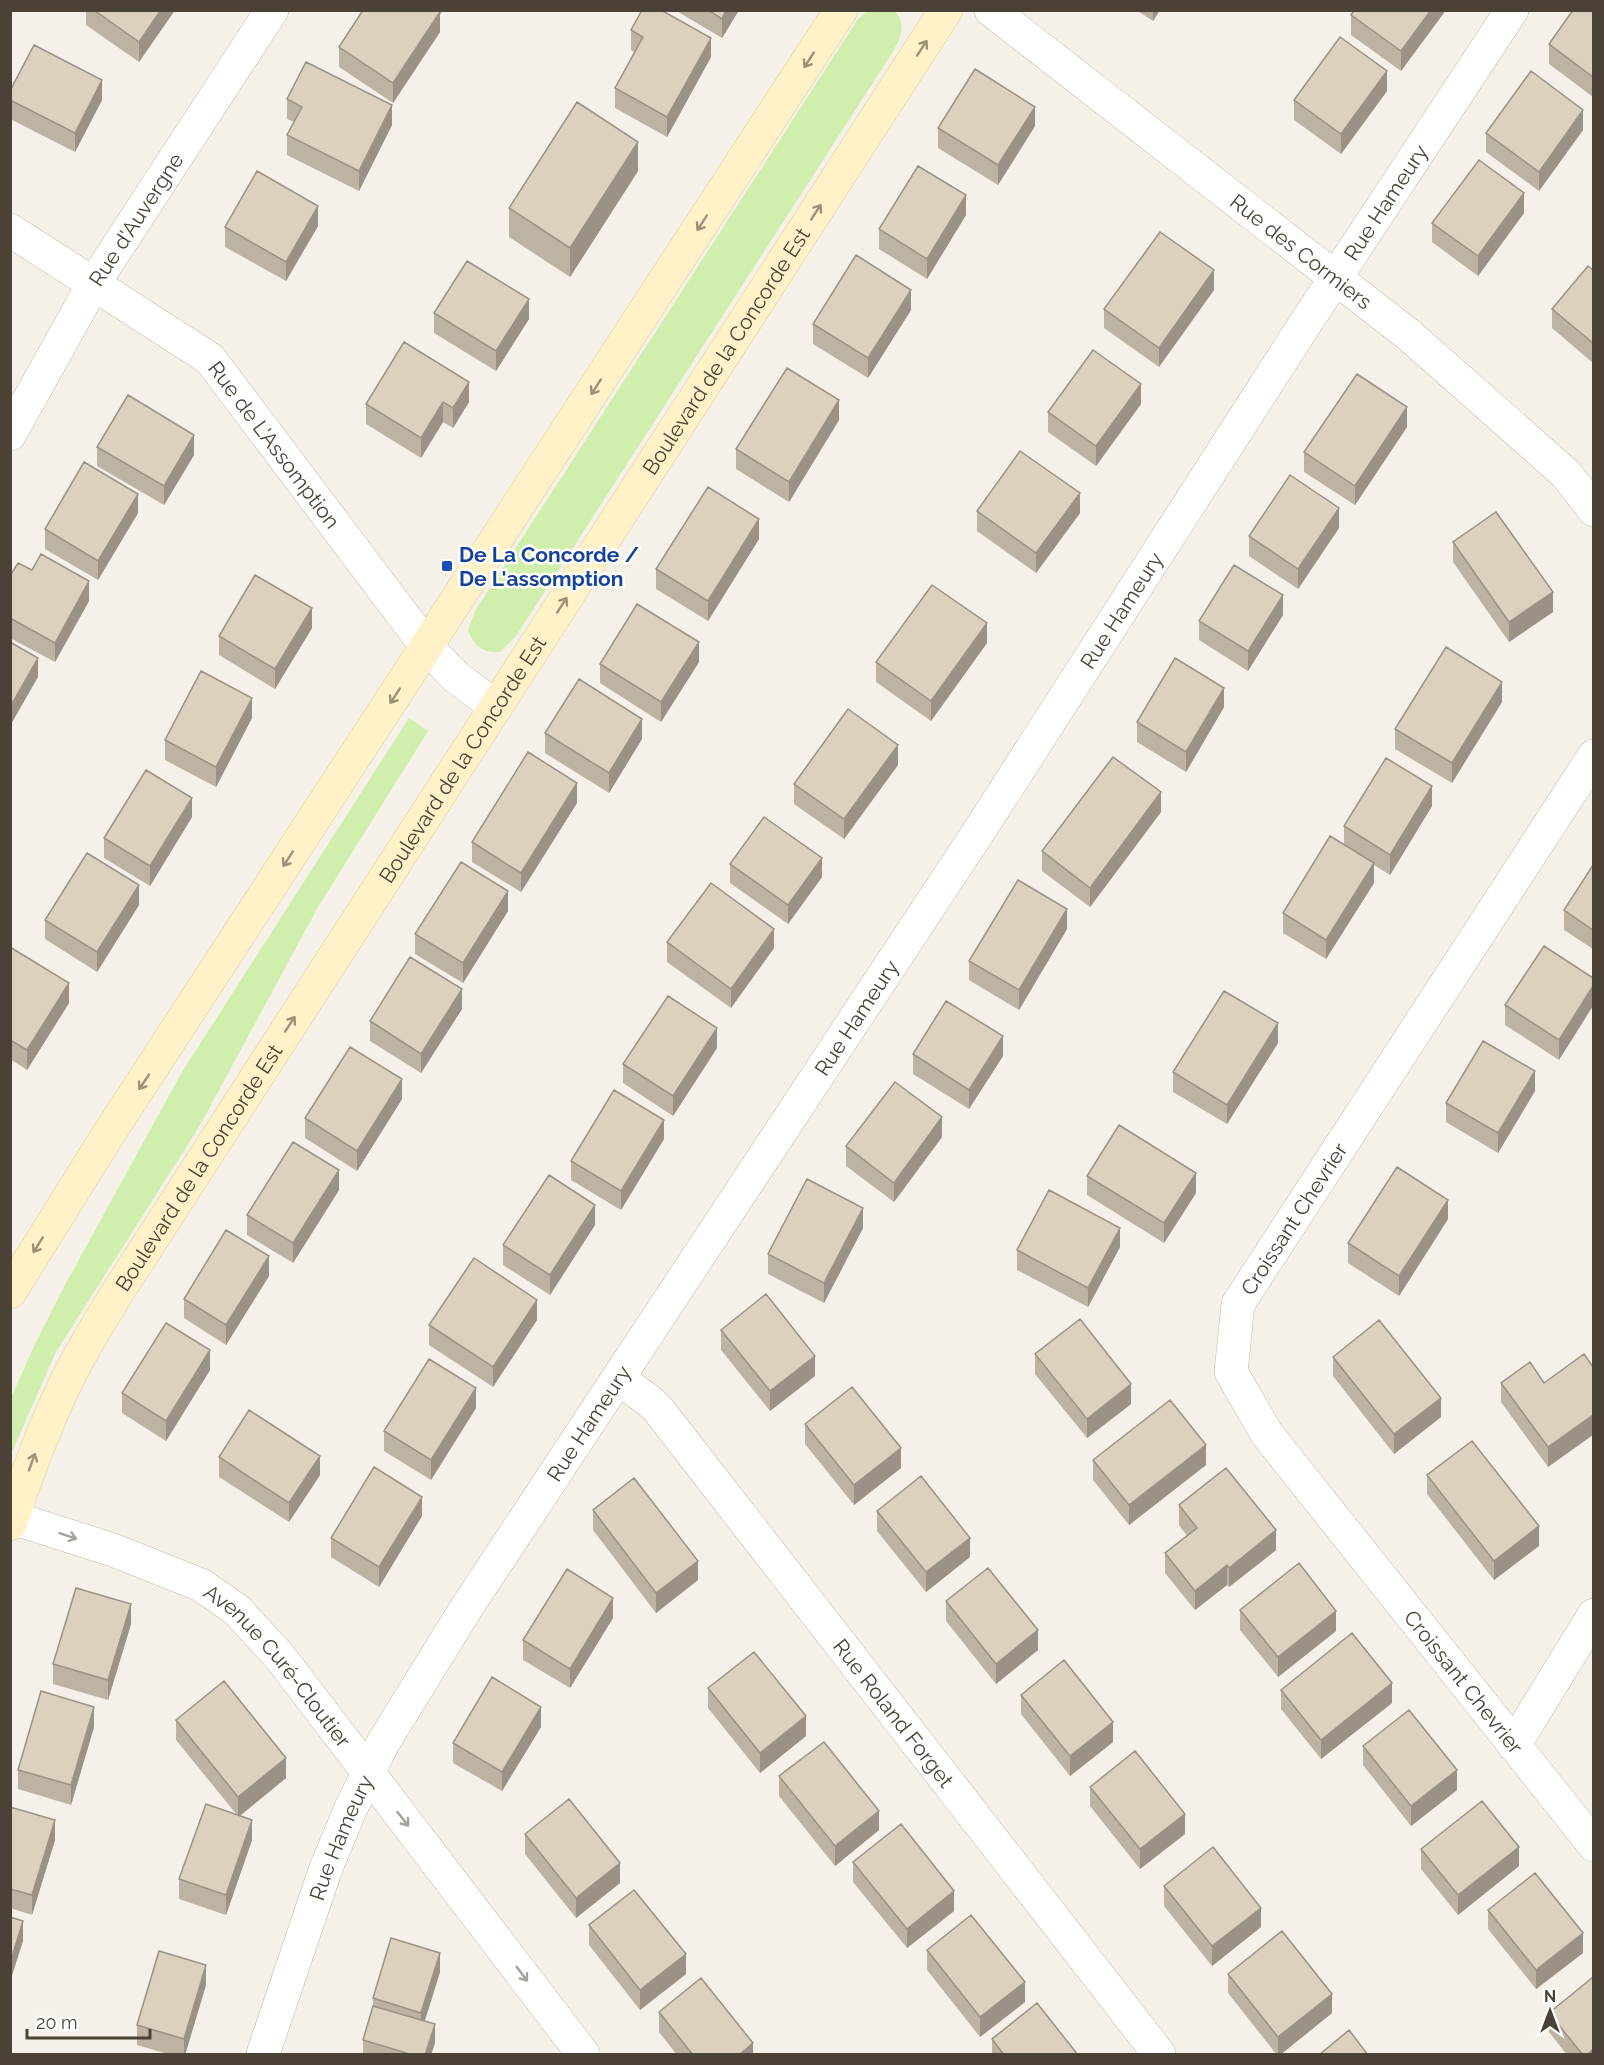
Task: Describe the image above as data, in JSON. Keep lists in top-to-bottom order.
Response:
{
  "streets": {
    "street": [
      "Rue Hameury",
      "Rue d'Auvergne",
      "Rue des Cormiers",
      "Boulevard de la Concorde Est",
      "Rue de L'Assomption",
      "Croissant Chevrier",
      "Avenue Curé-Cloutier",
      "Rue Roland Forget"
    ]
  },
  "crossings": [
    ["Rue Hameury", "Rue des Cormiers"],
    ["Rue Hameury", "Avenue Curé-Cloutier"],
    ["Rue Hameury", "Rue Roland Forget"],
    ["Rue d'Auvergne", "Rue de L'Assomption"],
    ["Boulevard de la Concorde Est", "Rue de L'Assomption"],
    ["Boulevard de la Concorde Est", "Avenue Curé-Cloutier"]
  ],
  "one_way": ["Avenue Curé-Cloutier"],
  "places": {
    "transit": ["De La Concorde / De L'assomption"]
  },
  "scale_bar": "20 m",
  "north": "top"
}
